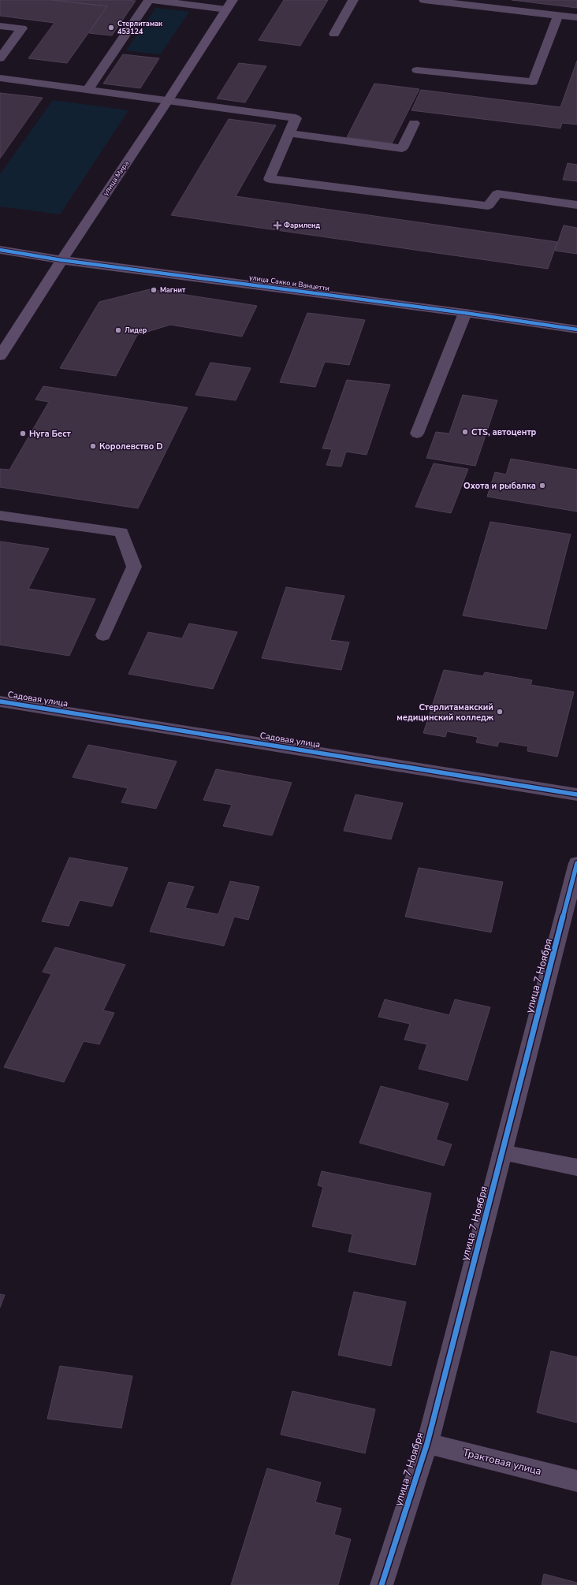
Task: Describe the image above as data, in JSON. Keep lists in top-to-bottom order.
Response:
{
  "streets": {
    "main road": ["улица Мира", "улица Сакко и Ванцетти"],
    "street": ["Садовая улица", "улица 7 Ноября", "Трактовая улица"]
  },
  "crossings": [
    ["улица Мира", "улица Сакко и Ванцетти"],
    ["улица 7 Ноября", "Трактовая улица"]
  ],
  "places": {
    "other": [
      "Стерлитамак 453124",
      "Магнит",
      "Лидер",
      "СTS, автоцентр",
      "Нуга Бест",
      "Королевство D",
      "Охота и рыбалка",
      "Стерлитамакский медицинский колледж"
    ],
    "health": ["Фармленд"]
  }
}
